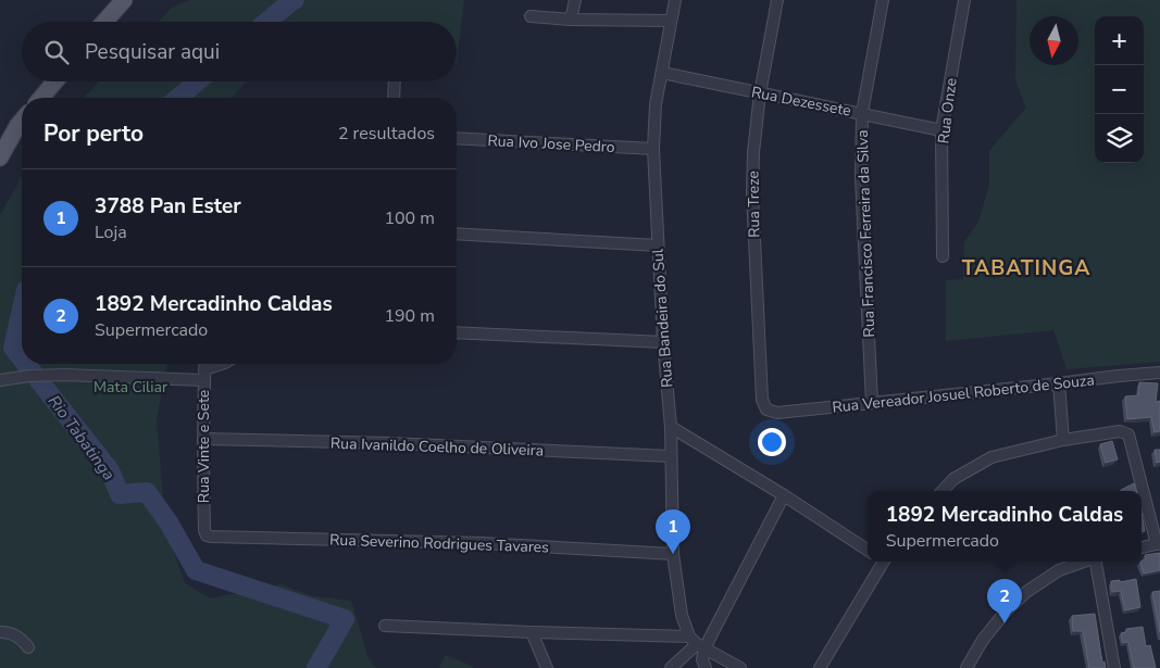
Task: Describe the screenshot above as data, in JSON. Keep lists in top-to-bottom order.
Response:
{
  "streets": {
    "street": [
      "Rua Dezessete",
      "Rua Onze",
      "Rua Ivo Jose Pedro",
      "Rua Treze",
      "Rua Francisco Ferreira da Silva",
      "Rua Bandeira do Sul",
      "Rua Vereador Josuel Roberto de Souza",
      "Rua Vinte e Sete",
      "Rua Ivanildo Coelho de Oliveira",
      "Rua Severino Rodrigues Tavares"
    ]
  },
  "crossings": [
    ["Rua Dezessete", "Rua Onze"],
    ["Rua Dezessete", "Rua Treze"],
    ["Rua Dezessete", "Rua Francisco Ferreira da Silva"],
    ["Rua Dezessete", "Rua Bandeira do Sul"],
    ["Rua Ivo Jose Pedro", "Rua Bandeira do Sul"],
    ["Rua Treze", "Rua Vereador Josuel Roberto de Souza"],
    ["Rua Francisco Ferreira da Silva", "Rua Vereador Josuel Roberto de Souza"],
    ["Rua Bandeira do Sul", "Rua Ivanildo Coelho de Oliveira"],
    ["Rua Bandeira do Sul", "Rua Severino Rodrigues Tavares"],
    ["Rua Vinte e Sete", "Rua Ivanildo Coelho de Oliveira"],
    ["Rua Vinte e Sete", "Rua Severino Rodrigues Tavares"]
  ],
  "districts": ["TABATINGA"],
  "water": ["Rio Tabatinga"],
  "parks": ["Mata Ciliar"],
  "north": "bottom",
  "page": {
    "map_buttons": ["+", "−"],
    "search": "Pesquisar aqui",
    "heading": ["Por perto", "2 resultados"],
    "list": [
      {
        "mark": "1",
        "name": "3788 Pan Ester",
        "note": "Loja",
        "value": "100 m"
      },
      {
        "mark": "2",
        "name": "1892 Mercadinho Caldas",
        "note": "Supermercado",
        "value": "190 m"
      }
    ],
    "popup": ["1892 Mercadinho Caldas", "Supermercado"],
    "pins": ["1", "2"]
  }
}
